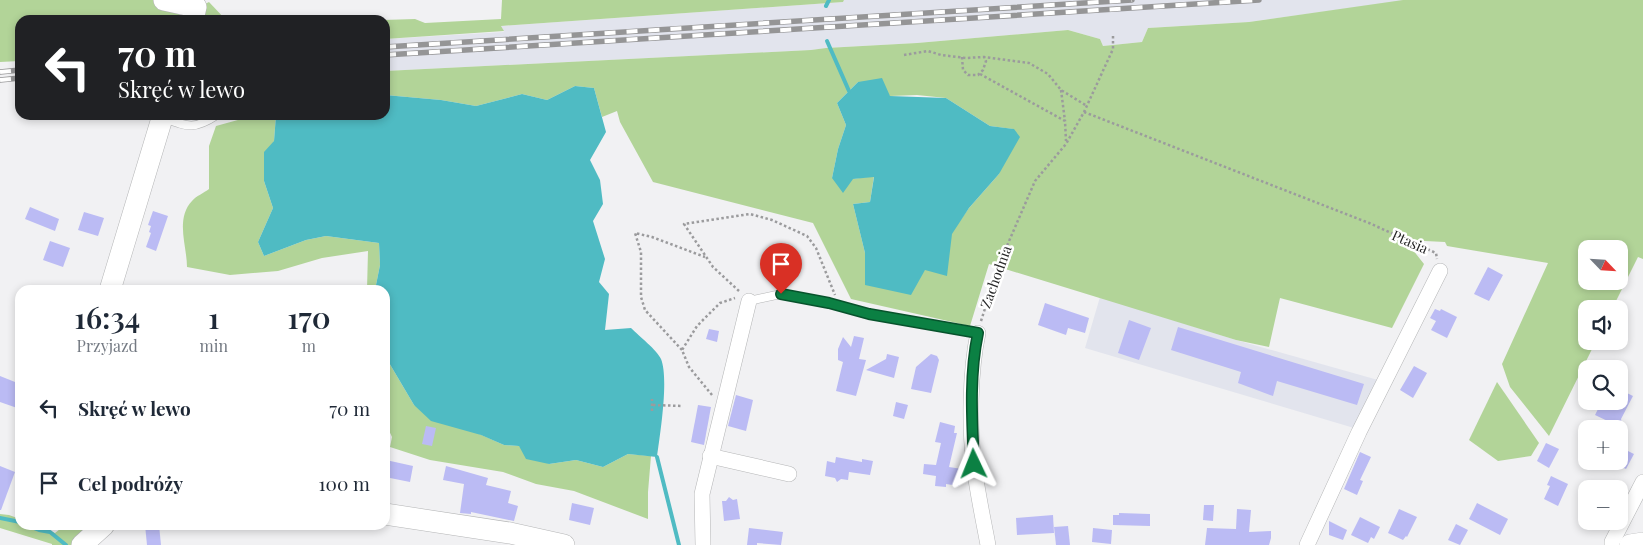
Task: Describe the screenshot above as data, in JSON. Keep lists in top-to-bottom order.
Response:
{
  "streets": {
    "path": ["Ptasia", "Zachodnia"]
  },
  "crossings": [
    ["Ptasia", "Zachodnia"]
  ],
  "north": "bottom right",
  "page": {
    "turn": ["70 m", "Skręć w lewo"],
    "map_buttons": ["+", "−"],
    "eta": [
      "16:34",
      "Przyjazd",
      "1",
      "min",
      "170",
      "m"
    ],
    "list": [
      {
        "name": "Skręć w lewo",
        "value": "70 m"
      },
      {
        "name": "Cel podróży",
        "value": "100 m"
      }
    ]
  }
}
